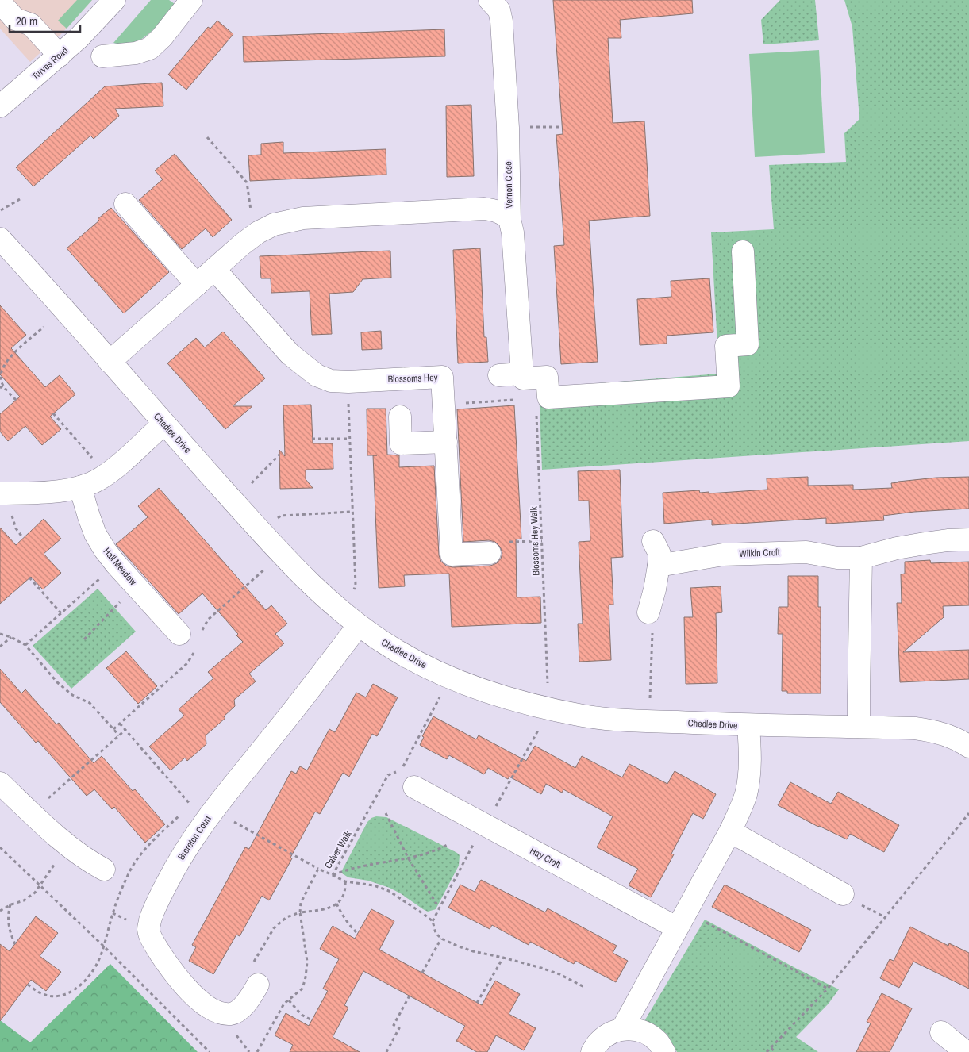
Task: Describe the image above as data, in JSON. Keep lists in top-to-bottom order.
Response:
{
  "streets": {
    "street": [
      "Turves Road",
      "Vernon Close",
      "Blossoms Hey",
      "Chedlee Drive",
      "Wilkin Croft",
      "Hall Meadow",
      "Brereton Court",
      "Hay Croft"
    ],
    "path": ["Blossoms Hey Walk", "Calver Walk"]
  },
  "crossings": [
    ["Chedlee Drive", "Brereton Court"]
  ],
  "scale_bar": "20 m"
}
